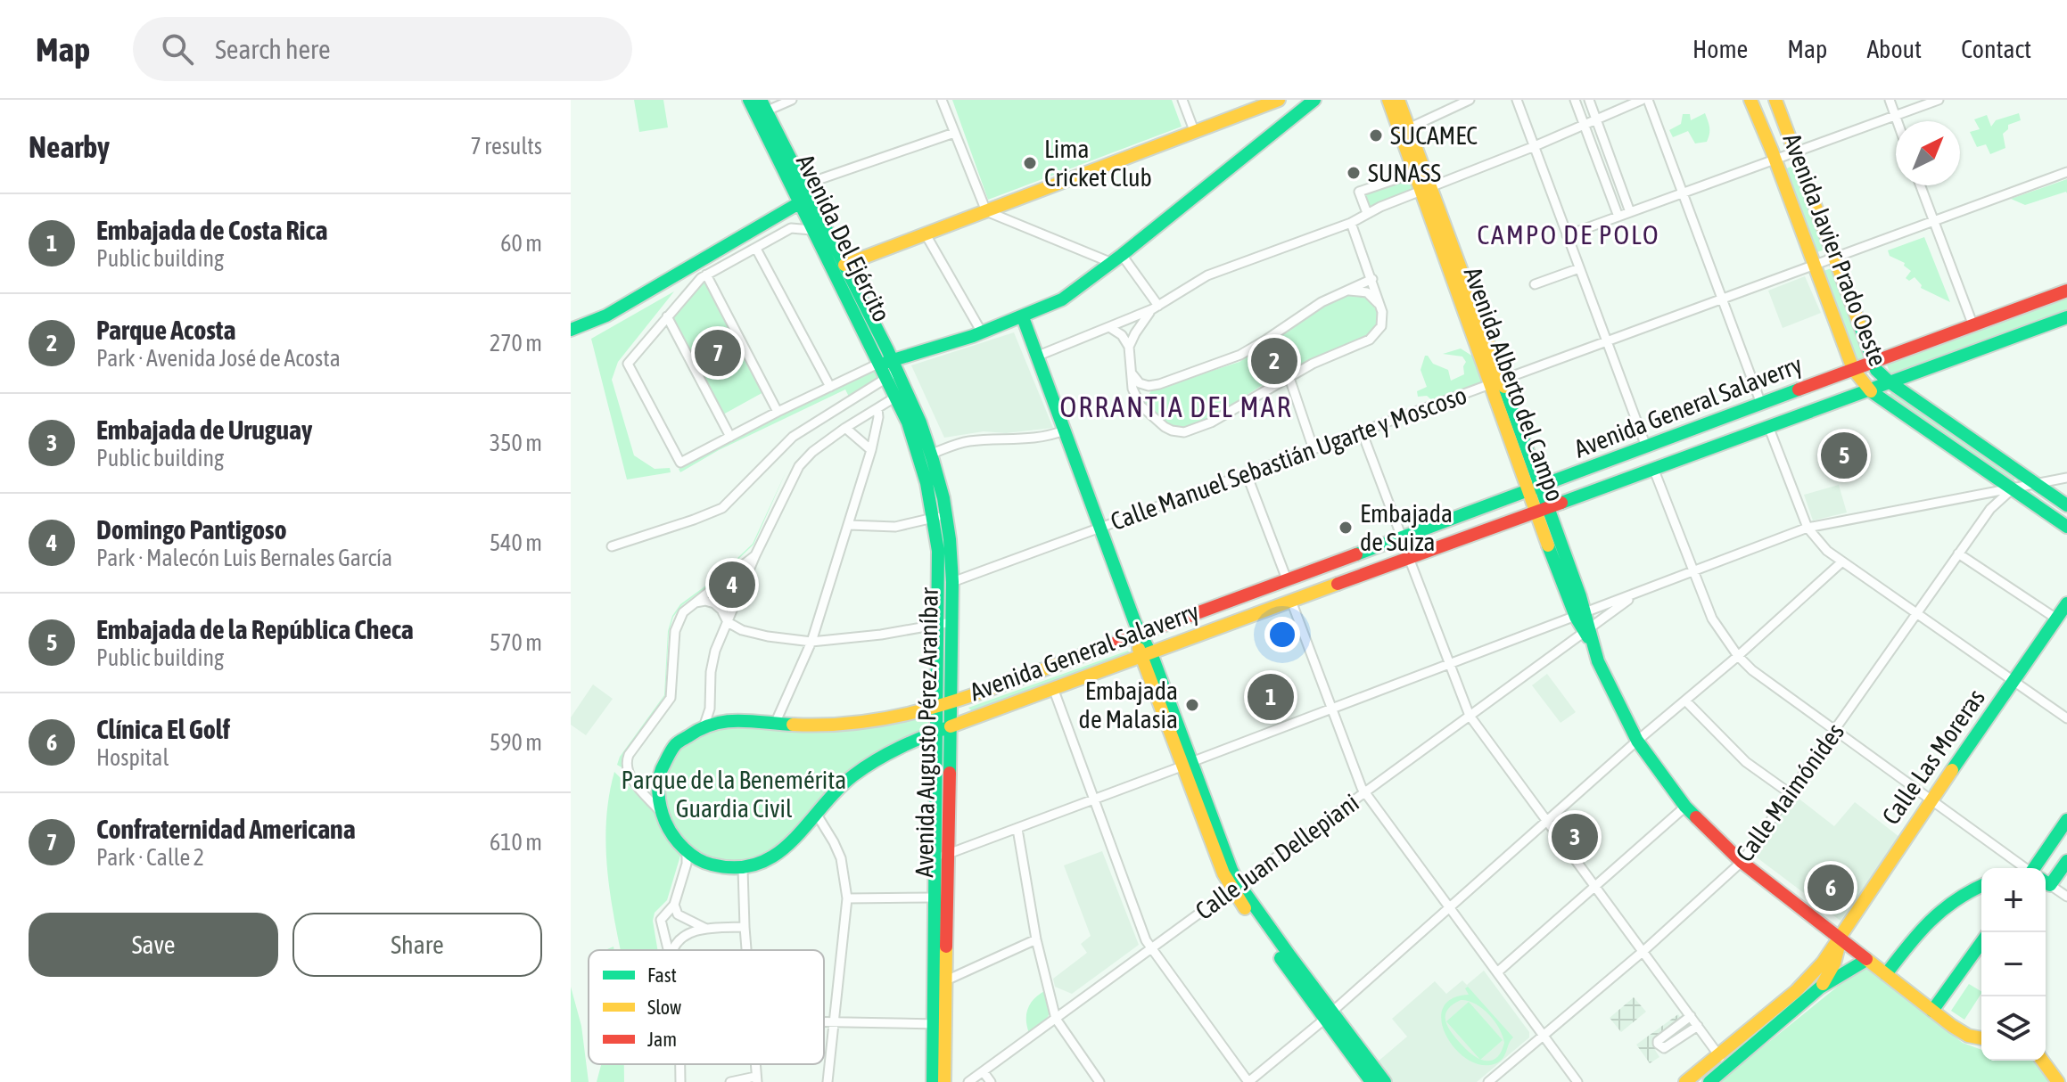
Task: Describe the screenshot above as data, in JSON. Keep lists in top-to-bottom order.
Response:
{
  "streets": {
    "main road": [
      "Avenida Del Ejército",
      "Avenida Javier Prado Oeste",
      "Avenida Alberto del Campo",
      "Avenida General Salaverry",
      "Avenida Augusto Pérez Araníbar",
      "Calle Las Moreras"
    ],
    "street": ["Calle Manuel Sebastián Ugarte y Moscoso", "Calle Maimónides", "Calle Juan Dellepiani"]
  },
  "crossings": [
    ["Avenida Del Ejército", "Avenida Augusto Pérez Araníbar"],
    ["Avenida Javier Prado Oeste", "Avenida General Salaverry"],
    ["Avenida Javier Prado Oeste", "Calle Manuel Sebastián Ugarte y Moscoso"],
    ["Avenida Javier Prado Oeste", "Calle Maimónides"],
    ["Avenida Alberto del Campo", "Avenida General Salaverry"],
    ["Avenida Alberto del Campo", "Calle Manuel Sebastián Ugarte y Moscoso"],
    ["Avenida Alberto del Campo", "Calle Las Moreras"],
    ["Avenida Alberto del Campo", "Calle Maimónides"],
    ["Avenida Alberto del Campo", "Calle Juan Dellepiani"],
    ["Avenida General Salaverry", "Avenida Augusto Pérez Araníbar"],
    ["Calle Manuel Sebastián Ugarte y Moscoso", "Avenida Augusto Pérez Araníbar"]
  ],
  "districts": ["CAMPO DE POLO", "ORRANTIA DEL MAR"],
  "parks": ["Parque de la Benemérita Guardia Civil"],
  "places": [
    "SUCAMEC",
    "Lima Cricket Club",
    "SUNASS",
    "Embajada de Suiza",
    "Embajada de Malasia"
  ],
  "legend": ["Fast", "Slow", "Jam"],
  "north": "top right",
  "page": {
    "header": "Map",
    "search": "Search here",
    "nav": [
      "Home",
      "Map",
      "About",
      "Contact"
    ],
    "heading": ["Nearby", "7 results"],
    "list": [
      {
        "mark": "1",
        "name": "Embajada de Costa Rica",
        "note": "Public building",
        "value": "60 m"
      },
      {
        "mark": "2",
        "name": "Parque Acosta",
        "note": "Park · Avenida José de Acosta",
        "value": "270 m"
      },
      {
        "mark": "3",
        "name": "Embajada de Uruguay",
        "note": "Public building",
        "value": "350 m"
      },
      {
        "mark": "4",
        "name": "Domingo Pantigoso",
        "note": "Park · Malecón Luis Bernales García",
        "value": "540 m"
      },
      {
        "mark": "5",
        "name": "Embajada de la República Checa",
        "note": "Public building",
        "value": "570 m"
      },
      {
        "mark": "6",
        "name": "Clínica El Golf",
        "note": "Hospital",
        "value": "590 m"
      },
      {
        "mark": "7",
        "name": "Confraternidad Americana",
        "note": "Park · Calle 2",
        "value": "610 m"
      }
    ],
    "pins": [
      "7",
      "2",
      "5",
      "4",
      "1",
      "3",
      "6"
    ],
    "map_buttons": ["+", "−"],
    "buttons": ["Save", "Share"]
  }
}
